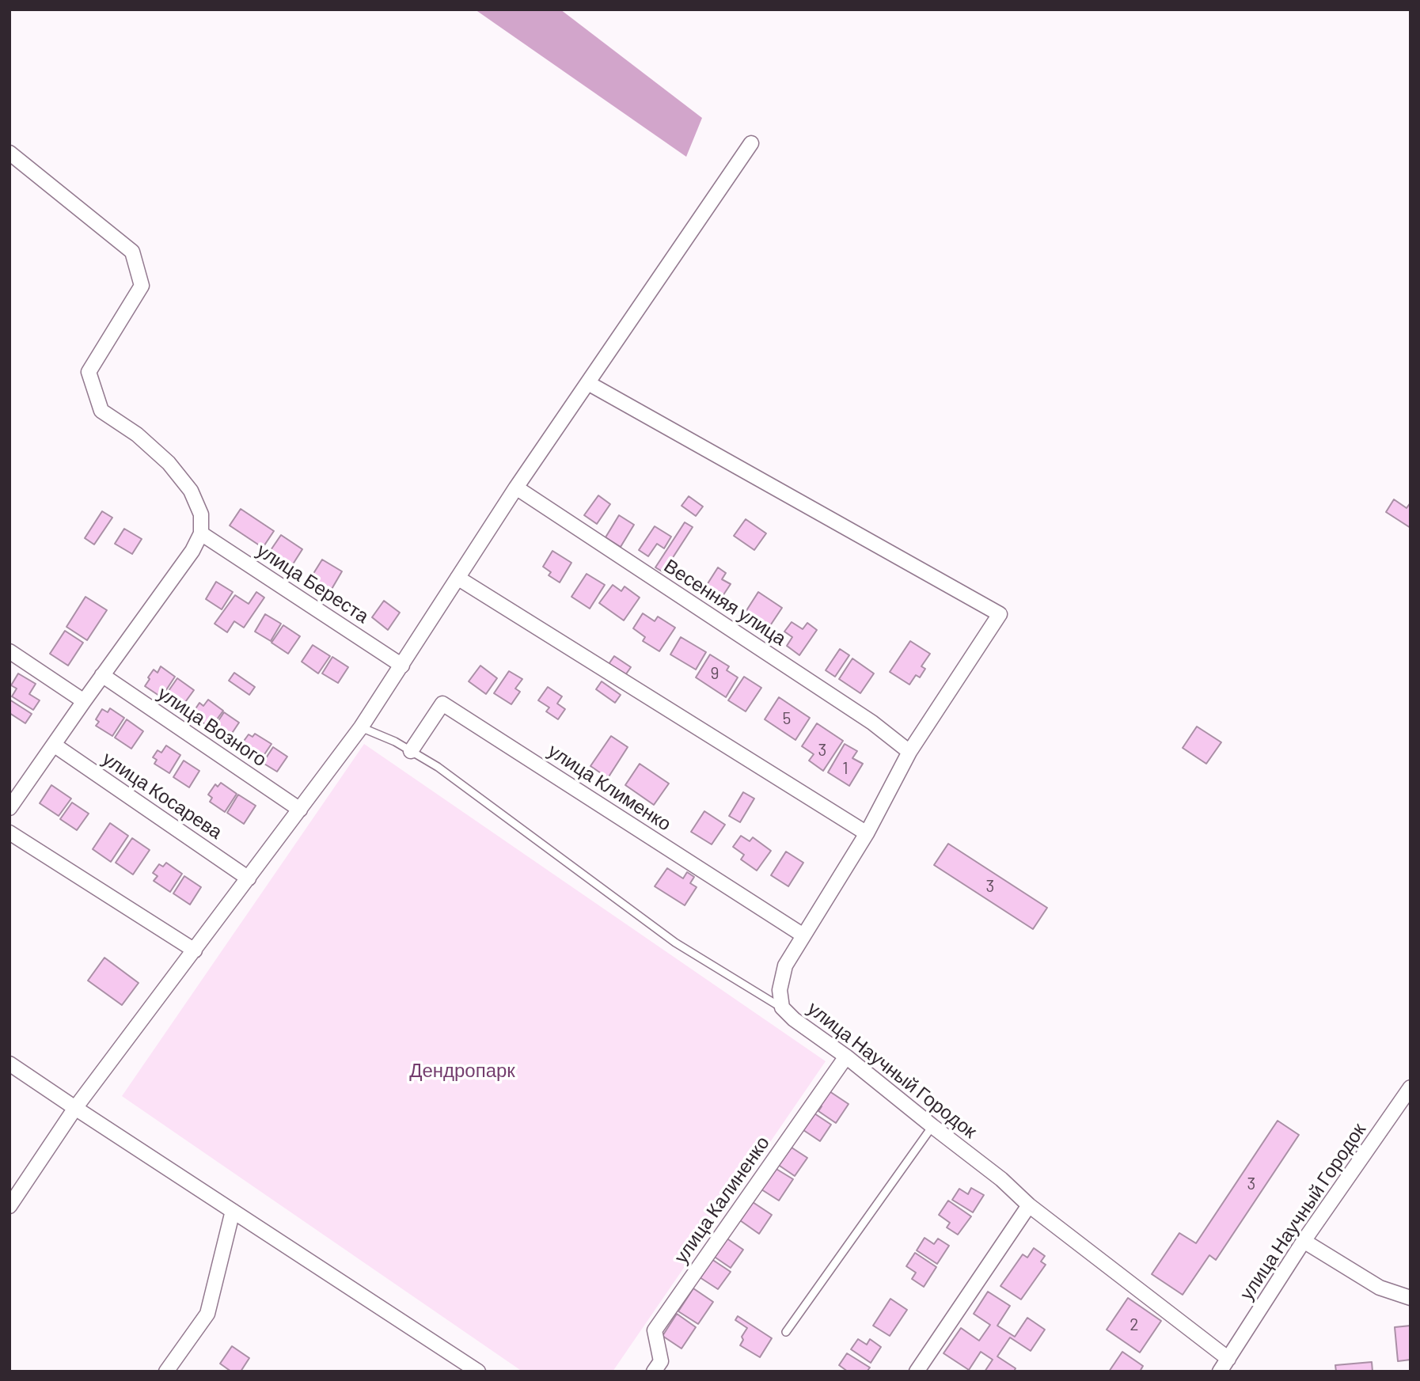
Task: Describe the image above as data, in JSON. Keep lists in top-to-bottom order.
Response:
{
  "streets": {
    "street": [
      "улица Береста",
      "Весенняя улица",
      "улица Возного",
      "улица Клименко",
      "улица Косарева",
      "улица Научный Городок",
      "улица Калиненко"
    ]
  },
  "crossings": [
    ["улица Научный Городок", "улица Калиненко"]
  ],
  "parks": ["Дендропарк"],
  "house_numbers": [
    "9",
    "5",
    "3",
    "1",
    "3",
    "3",
    "2"
  ]
}
